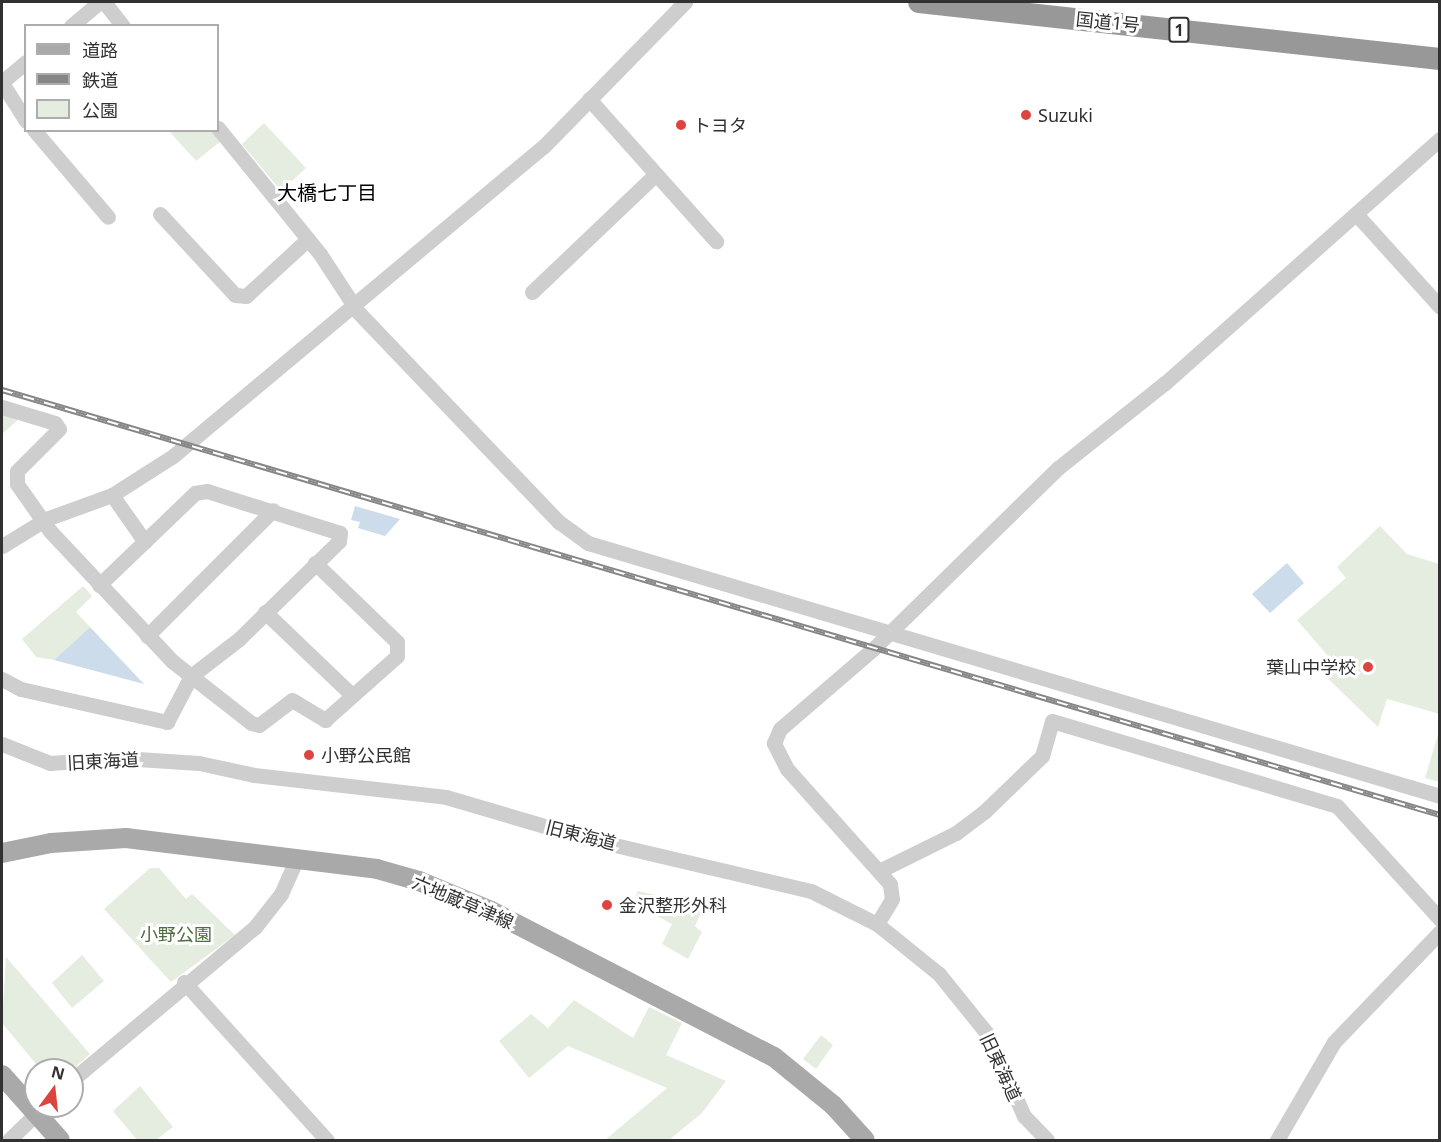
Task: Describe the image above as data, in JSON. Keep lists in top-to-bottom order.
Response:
{
  "streets": {
    "highway": ["国道1号", "1"],
    "main road": ["六地蔵草津線"],
    "street": ["旧東海道"]
  },
  "districts": ["大橋七丁目"],
  "parks": ["小野公園"],
  "places": [
    "Suzuki",
    "トヨタ",
    "葉山中学校",
    "小野公民館",
    "金沢整形外科"
  ],
  "legend": ["道路", "鉄道", "公園"],
  "north": "top"
}
